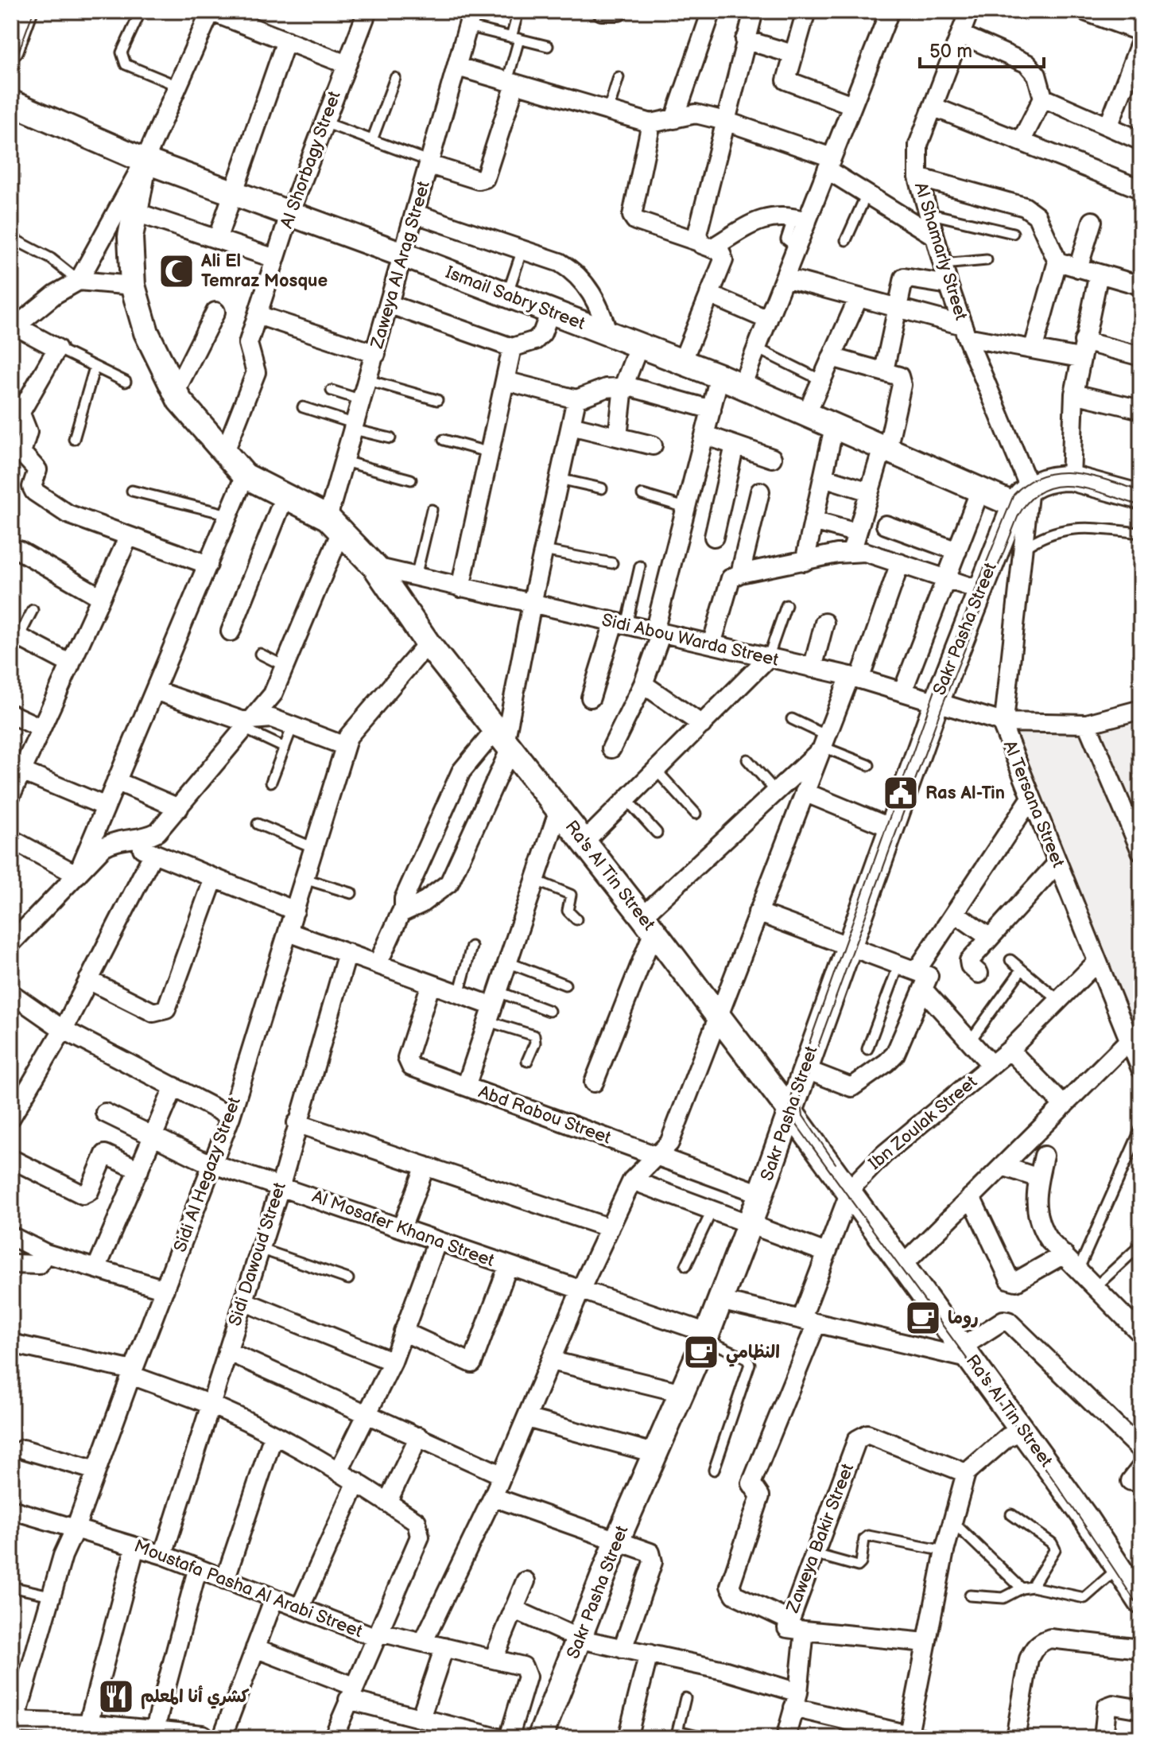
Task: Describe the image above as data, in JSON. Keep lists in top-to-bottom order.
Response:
{
  "streets": {
    "main road": ["Ismail Sabry Street", "Sakr Pasha Street", "Ra's Al Tin Street"],
    "street": [
      "Al Shorbagy Street",
      "Al Shamarly Street",
      "Zaweya Al Arag Street",
      "Sidi Abou Warda Street",
      "Al Tersana Street",
      "Abd Rabou Street",
      "Ibn Zoulak Street",
      "Sidi Al Hegazy Street",
      "Al Mosafer Khana Street",
      "Sidi Dawoud Street",
      "Zaweya Bakir Street",
      "Moustafa Pasha Al Arabi Street"
    ]
  },
  "crossings": [
    ["Al Shorbagy Street", "Ismail Sabry Street"],
    ["Al Shorbagy Street", "Ra's Al Tin Street"],
    ["Al Shamarly Street", "Ismail Sabry Street"],
    ["Al Shamarly Street", "Sakr Pasha Street"],
    ["Al Shamarly Street", "Al Tersana Street"],
    ["Zaweya Al Arag Street", "Ismail Sabry Street"],
    ["Zaweya Al Arag Street", "Ra's Al Tin Street"],
    ["Ismail Sabry Street", "Sakr Pasha Street"],
    ["Ismail Sabry Street", "Al Tersana Street"],
    ["Ismail Sabry Street", "Ra's Al Tin Street"],
    ["Sakr Pasha Street", "Sidi Abou Warda Street"],
    ["Sakr Pasha Street", "Al Tersana Street"],
    ["Sakr Pasha Street", "Ra's Al Tin Street"],
    ["Sakr Pasha Street", "Abd Rabou Street"],
    ["Sakr Pasha Street", "Al Mosafer Khana Street"],
    ["Sidi Abou Warda Street", "Al Tersana Street"],
    ["Sidi Abou Warda Street", "Ra's Al Tin Street"],
    ["Al Tersana Street", "Ibn Zoulak Street"],
    ["Ra's Al Tin Street", "Ibn Zoulak Street"],
    ["Ra's Al Tin Street", "Sidi Al Hegazy Street"],
    ["Ibn Zoulak Street", "Zaweya Bakir Street"],
    ["Sidi Al Hegazy Street", "Al Mosafer Khana Street"],
    ["Sidi Al Hegazy Street", "Moustafa Pasha Al Arabi Street"],
    ["Al Mosafer Khana Street", "Sidi Dawoud Street"],
    ["Sidi Dawoud Street", "Moustafa Pasha Al Arabi Street"]
  ],
  "places": {
    "mosque": ["Ali El Temraz Mosque"],
    "public building": ["Ras Al-Tin"],
    "cafe": ["روما", "النظامي"],
    "restaurant": ["كشري أنا المعلم"]
  },
  "scale_bar": "50 m"
}
